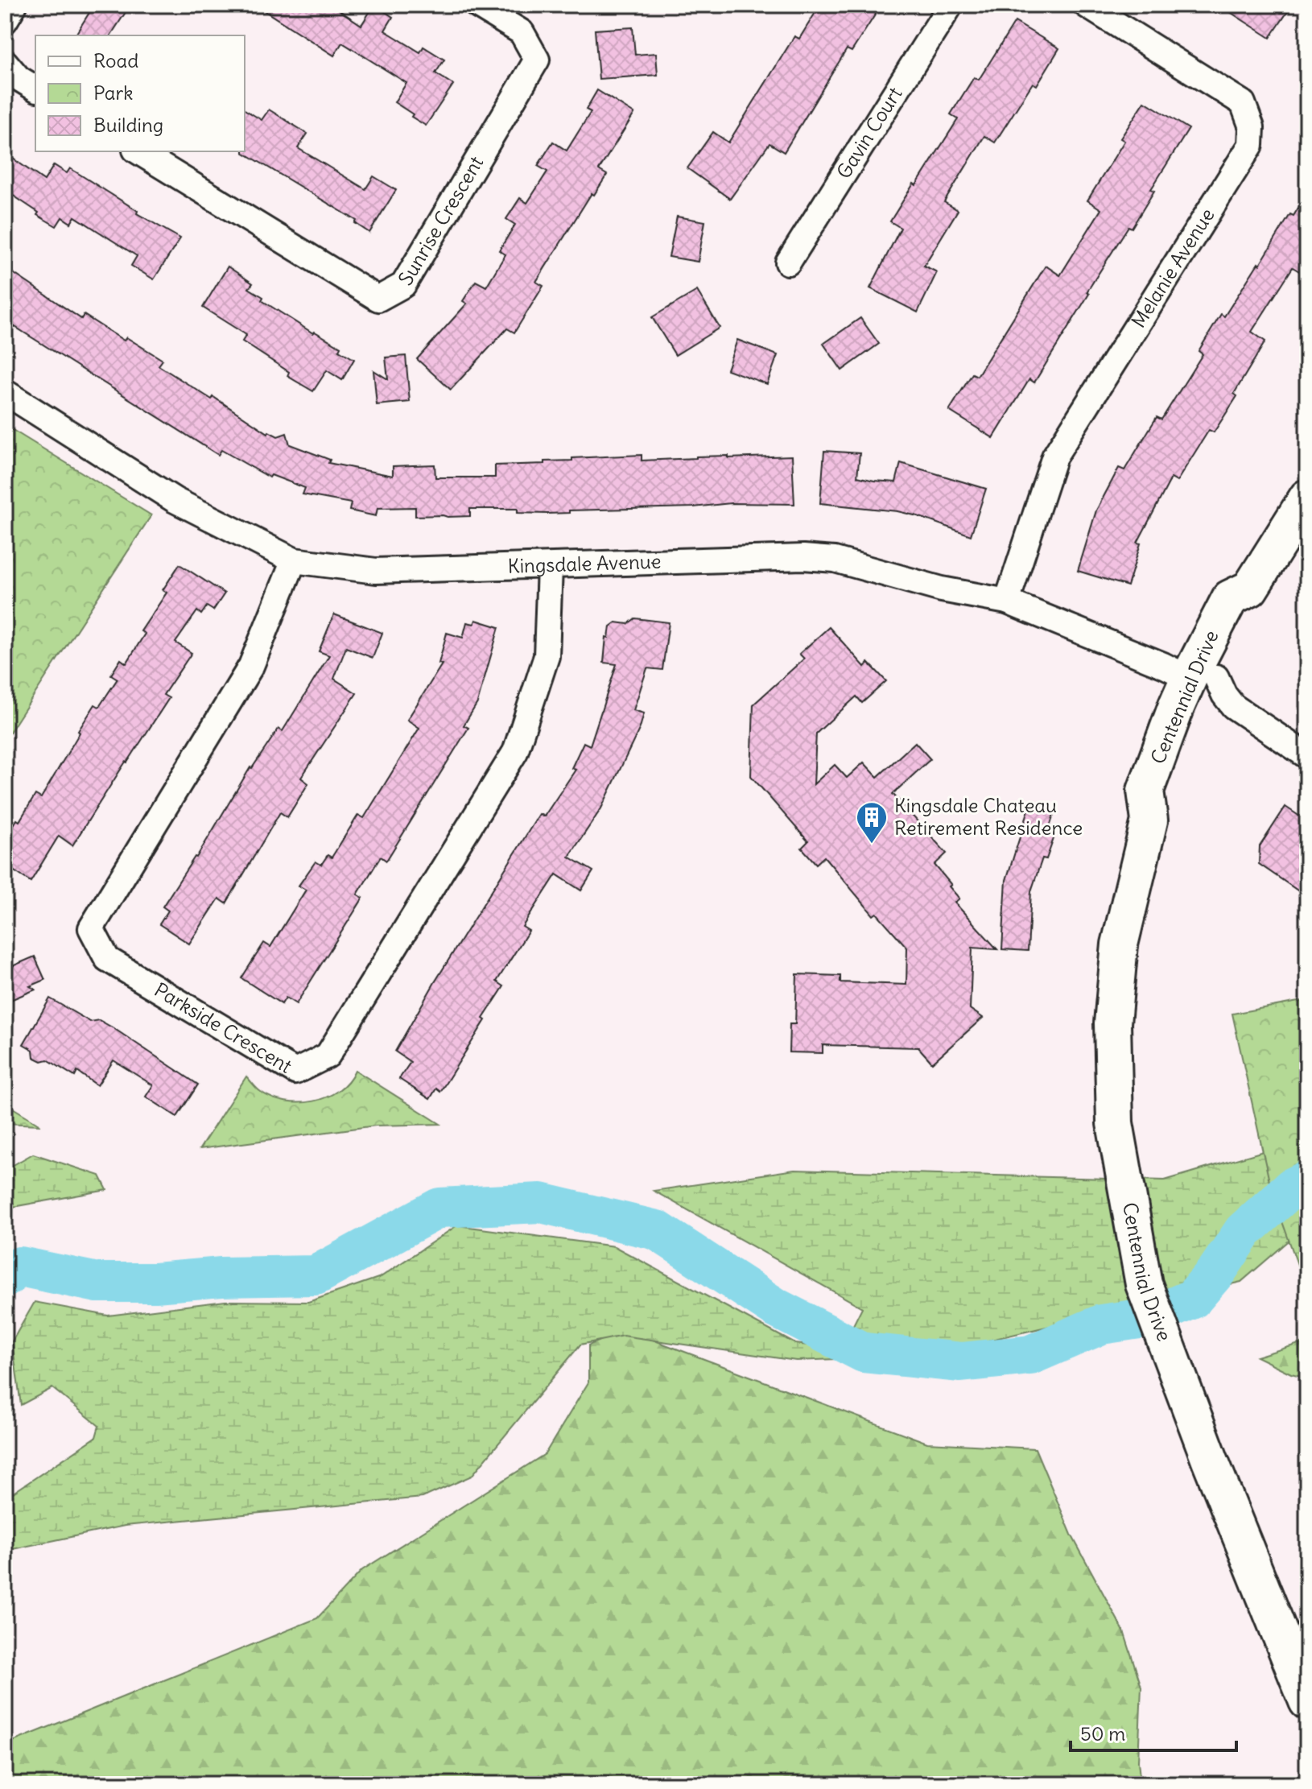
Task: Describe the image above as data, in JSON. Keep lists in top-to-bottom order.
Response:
{
  "streets": {
    "main road": ["Centennial Drive"],
    "street": [
      "Gavin Court",
      "Sunrise Crescent",
      "Melanie Avenue",
      "Kingsdale Avenue",
      "Parkside Crescent"
    ]
  },
  "crossings": [
    ["Melanie Avenue", "Kingsdale Avenue"],
    ["Kingsdale Avenue", "Centennial Drive"],
    ["Kingsdale Avenue", "Parkside Crescent"]
  ],
  "places": {
    "building": ["Kingsdale Chateau Retirement Residence"]
  },
  "legend": ["Road", "Park", "Building"],
  "scale_bar": "50 m"
}
